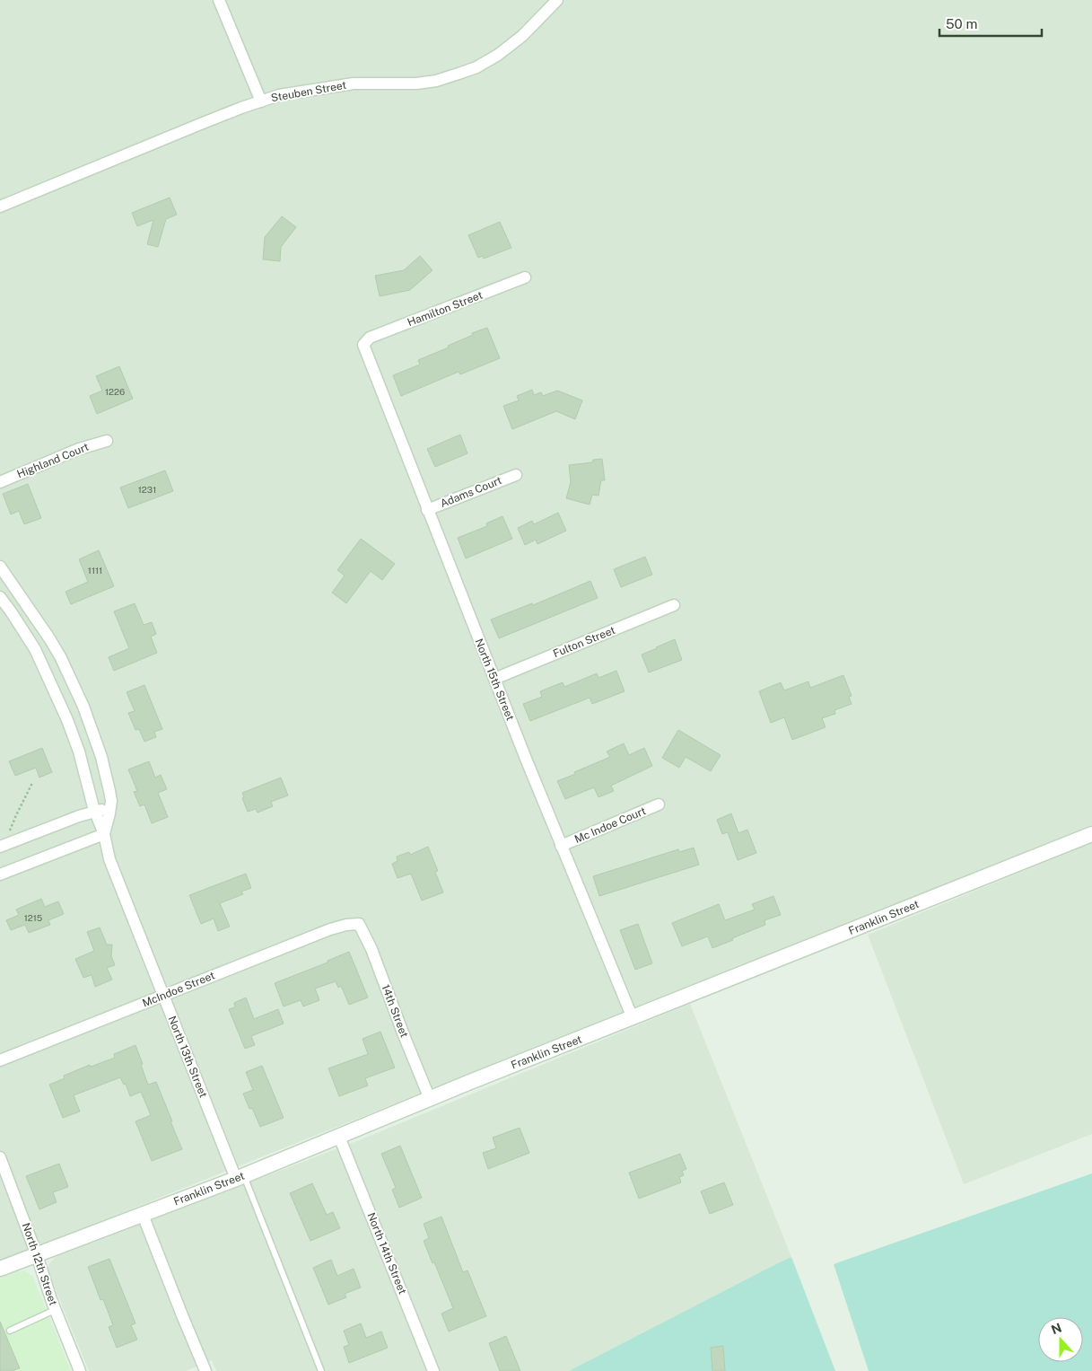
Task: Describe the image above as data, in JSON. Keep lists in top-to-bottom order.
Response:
{
  "streets": {
    "street": [
      "Steuben Street",
      "Hamilton Street",
      "Highland Court",
      "Adams Court",
      "Fulton Street",
      "North 15th Street",
      "Mc Indoe Court",
      "Franklin Street",
      "McIndoe Street",
      "14th Street",
      "North 13th Street",
      "North 14th Street",
      "North 12th Street"
    ]
  },
  "crossings": [
    ["Hamilton Street", "North 15th Street"],
    ["Adams Court", "North 15th Street"],
    ["Fulton Street", "North 15th Street"],
    ["North 15th Street", "Mc Indoe Court"],
    ["North 15th Street", "Franklin Street"],
    ["Franklin Street", "14th Street"],
    ["Franklin Street", "North 13th Street"],
    ["Franklin Street", "North 14th Street"],
    ["Franklin Street", "North 12th Street"],
    ["McIndoe Street", "14th Street"],
    ["McIndoe Street", "North 13th Street"]
  ],
  "house_numbers": [
    "1226",
    "1231",
    "1111",
    "1215"
  ],
  "scale_bar": "50 m",
  "north": "top"
}
